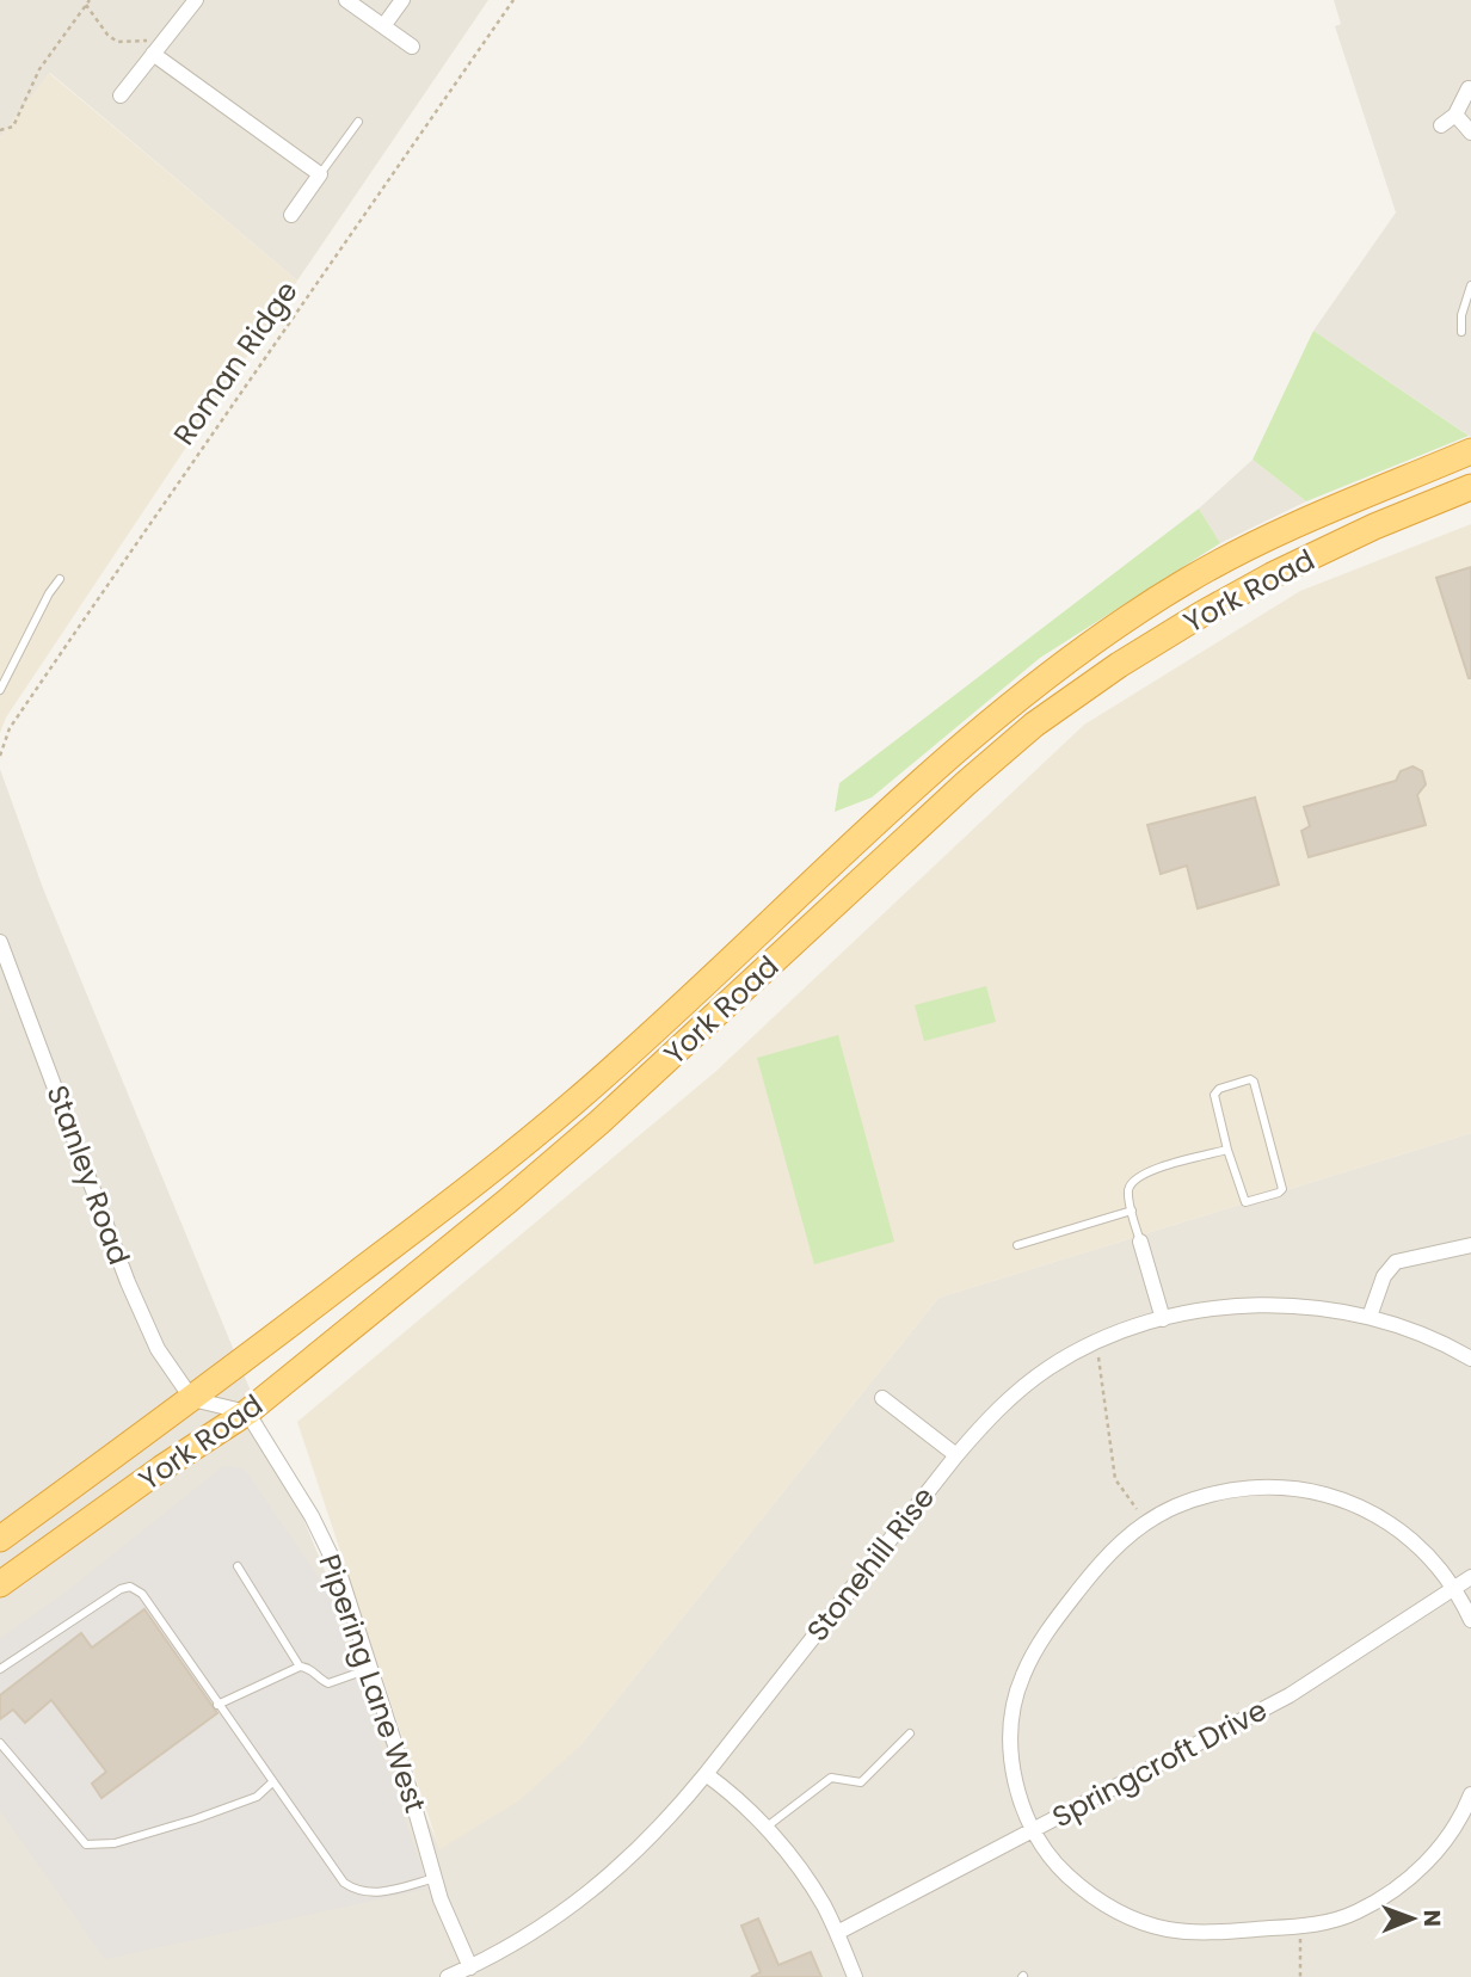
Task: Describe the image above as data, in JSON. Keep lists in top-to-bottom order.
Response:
{
  "streets": {
    "highway": ["York Road"],
    "street": [
      "Stanley Road",
      "Stonehill Rise",
      "Pipering Lane West",
      "Springcroft Drive"
    ],
    "path": ["Roman Ridge"]
  },
  "crossings": [
    ["York Road", "Stanley Road"],
    ["York Road", "Pipering Lane West"],
    ["Stonehill Rise", "Pipering Lane West"]
  ],
  "north": "right"
}
